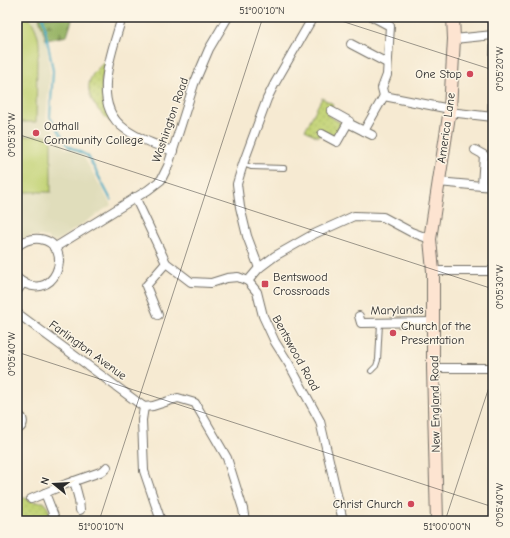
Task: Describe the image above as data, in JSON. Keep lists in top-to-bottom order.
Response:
{
  "streets": {
    "street": [
      "Washington Road",
      "America Lane",
      "Marylands",
      "Farlington Avenue",
      "Bentswood Road",
      "New England Road"
    ]
  },
  "crossings": [
    ["America Lane", "New England Road"],
    ["Marylands", "New England Road"]
  ],
  "places": {
    "other": [
      "One Stop",
      "Oathall Community College",
      "Church of the Presentation",
      "Christ Church"
    ],
    "transit": ["Bentswood Crossroads"]
  },
  "north": "left",
  "coordinates": [
    "51°00'10\"N",
    "0°05'20\"W",
    "0°05'30\"W",
    "0°05'40\"W",
    "51°00'00\"N"
  ]
}
